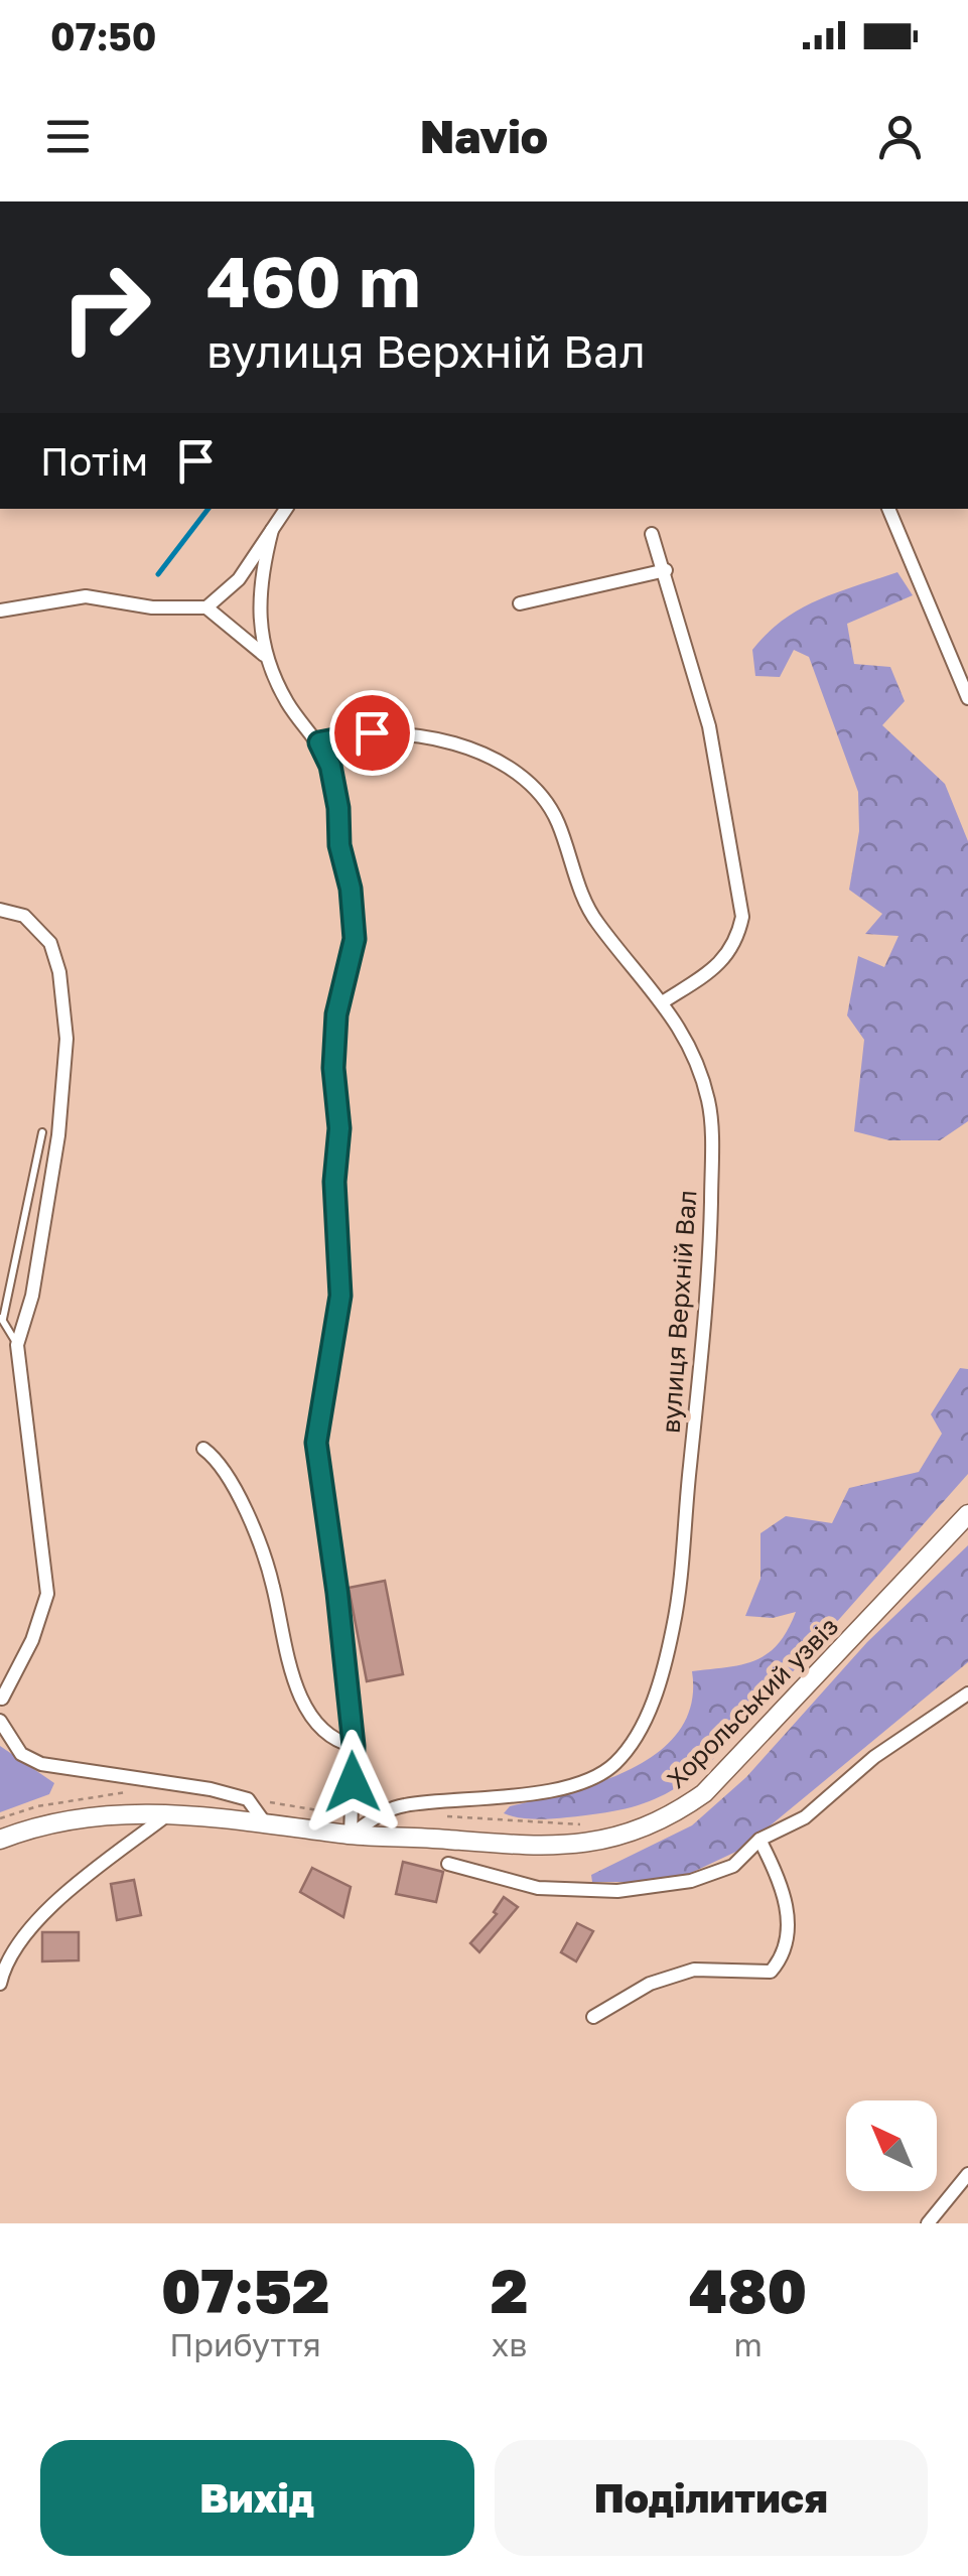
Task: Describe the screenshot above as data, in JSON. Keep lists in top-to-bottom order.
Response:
{
  "streets": {
    "main road": ["Хорольський узвіз"],
    "street": ["вулиця Верхній Вал"]
  },
  "crossings": [
    ["вулиця Верхній Вал", "Хорольський узвіз"]
  ],
  "north": "top left",
  "page": {
    "status": "07:50",
    "header": "Navio",
    "turn": ["460 m", "вулиця Верхній Вал"],
    "then": "Потім",
    "eta": [
      "07:52",
      "Прибуття",
      "2",
      "хв",
      "480",
      "m"
    ],
    "buttons": ["Вихід", "Поділитися"]
  }
}
